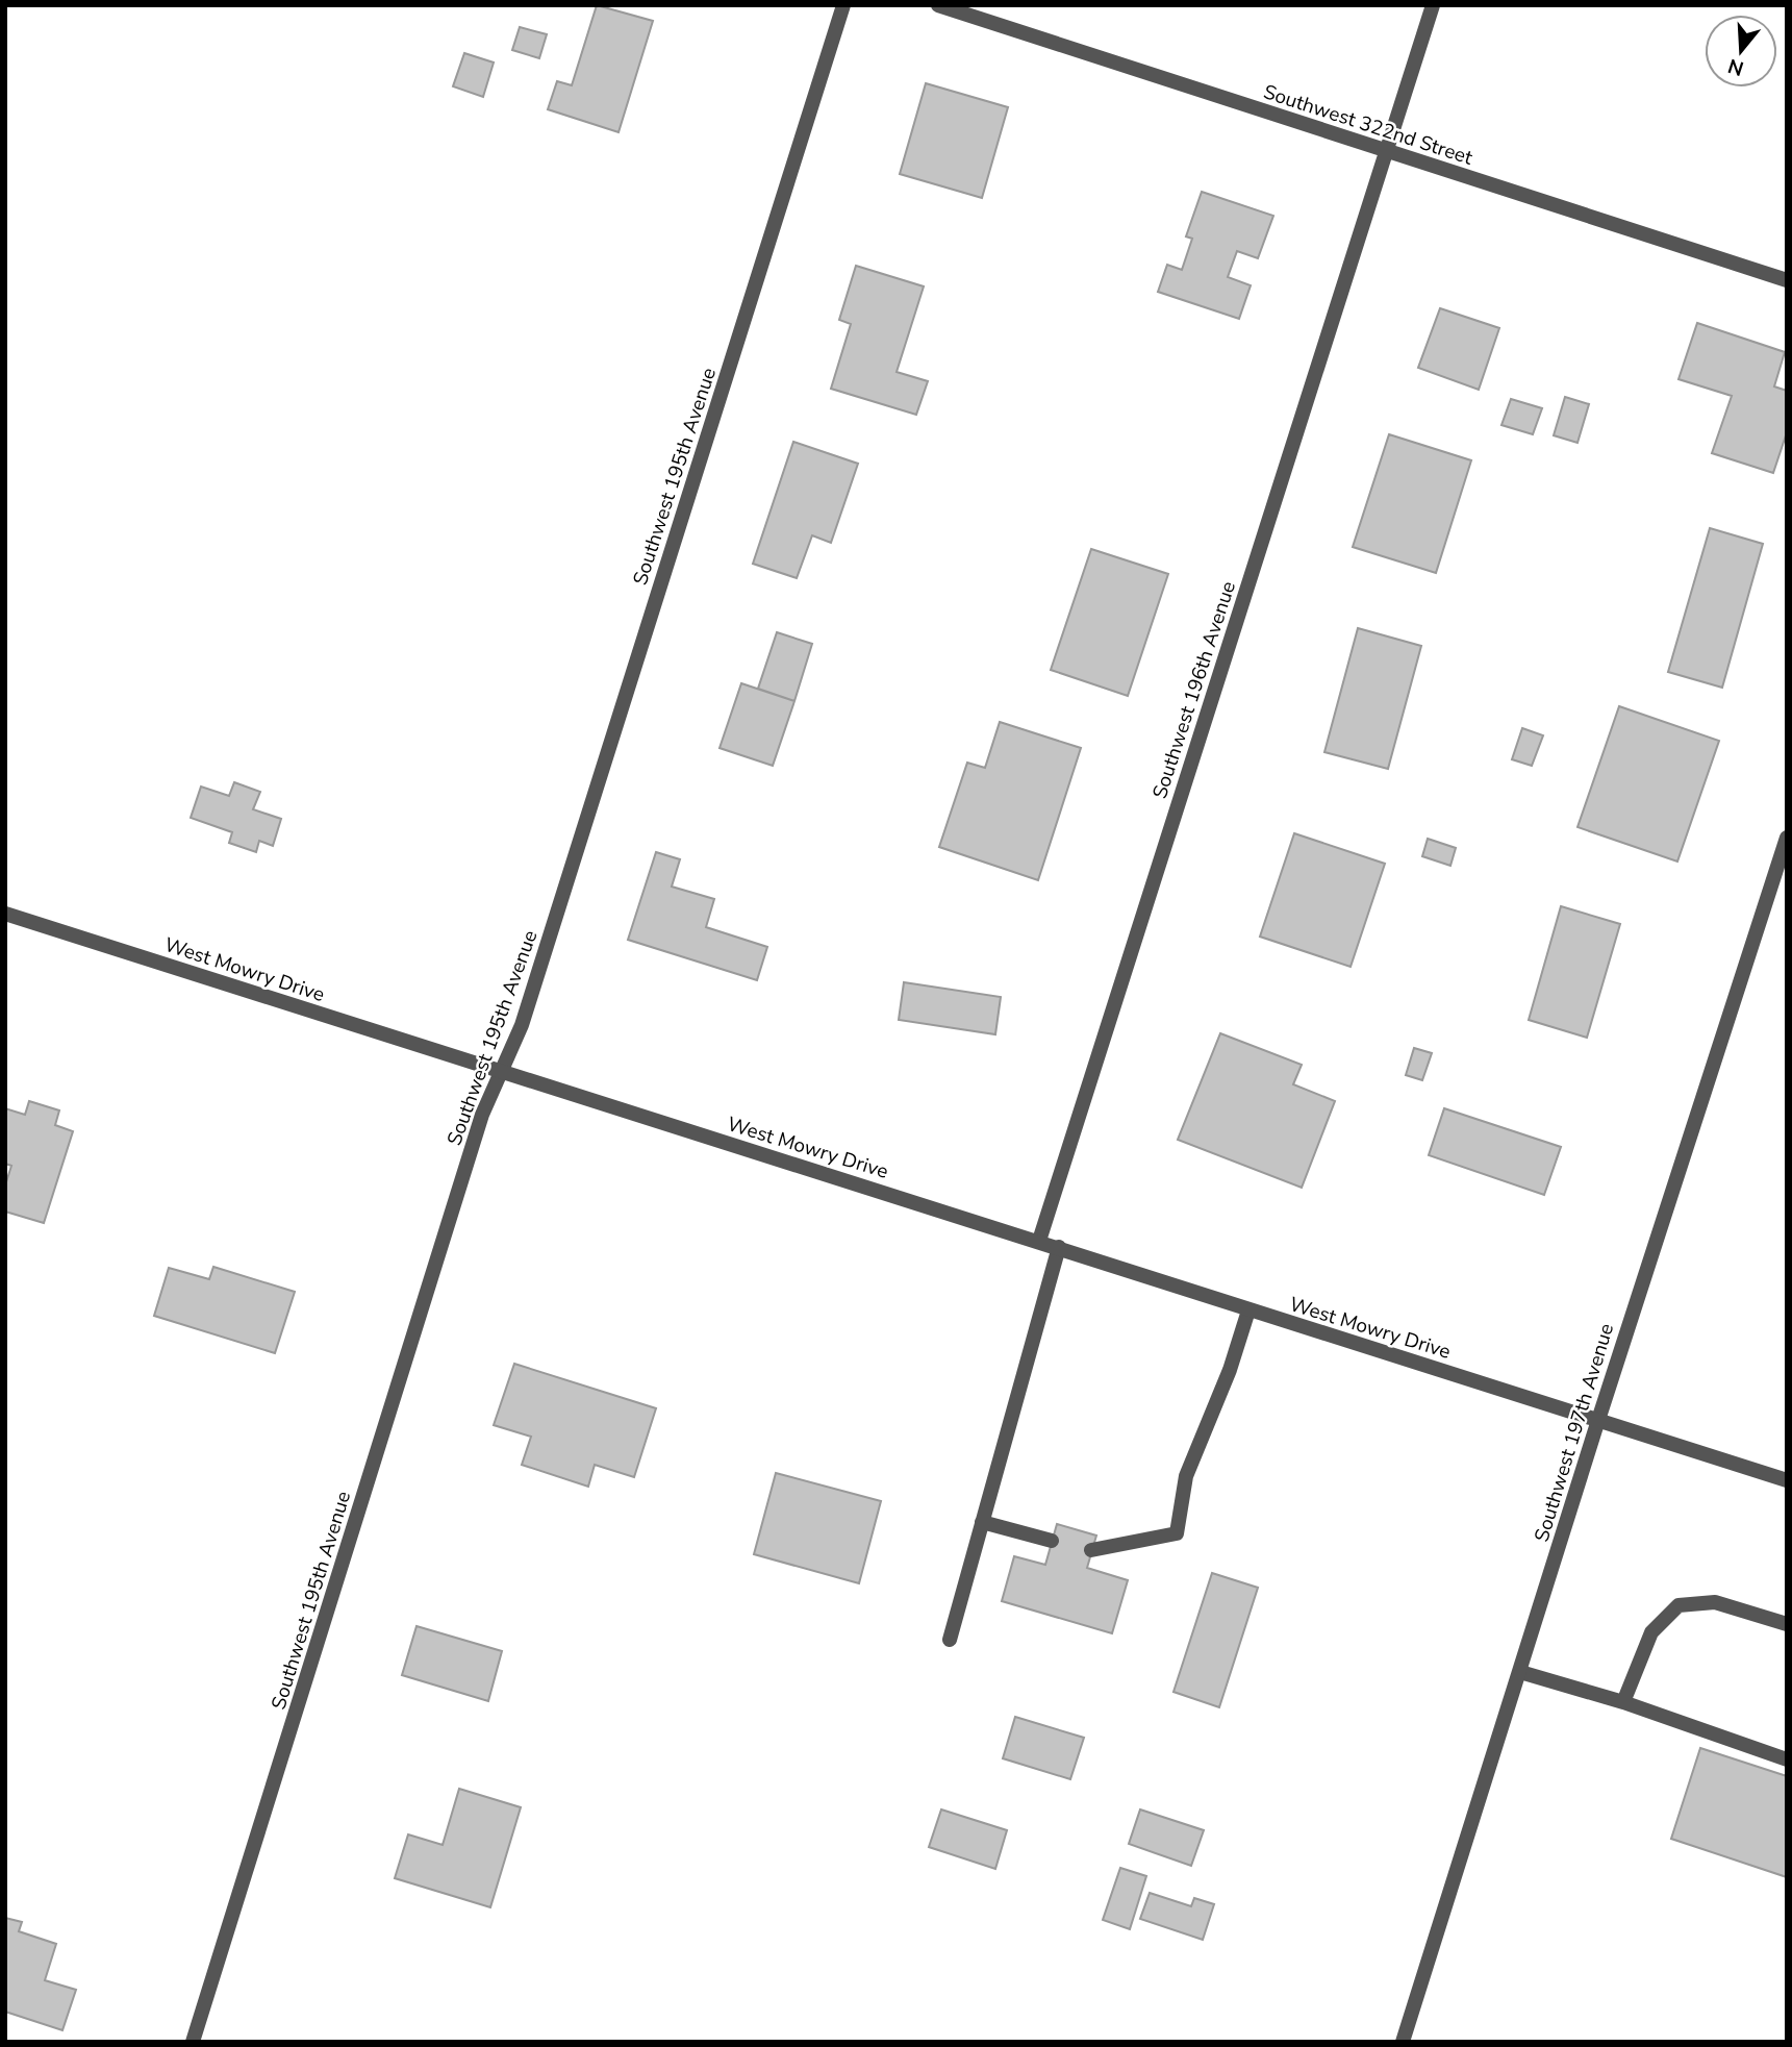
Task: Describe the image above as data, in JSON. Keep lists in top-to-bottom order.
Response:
{
  "streets": {
    "street": [
      "Southwest 322nd Street",
      "Southwest 195th Avenue",
      "Southwest 196th Avenue",
      "West Mowry Drive",
      "Southwest 197th Avenue"
    ]
  },
  "crossings": [
    ["Southwest 322nd Street", "Southwest 196th Avenue"],
    ["Southwest 195th Avenue", "West Mowry Drive"],
    ["Southwest 196th Avenue", "West Mowry Drive"],
    ["West Mowry Drive", "Southwest 197th Avenue"]
  ],
  "north": "bottom"
}
